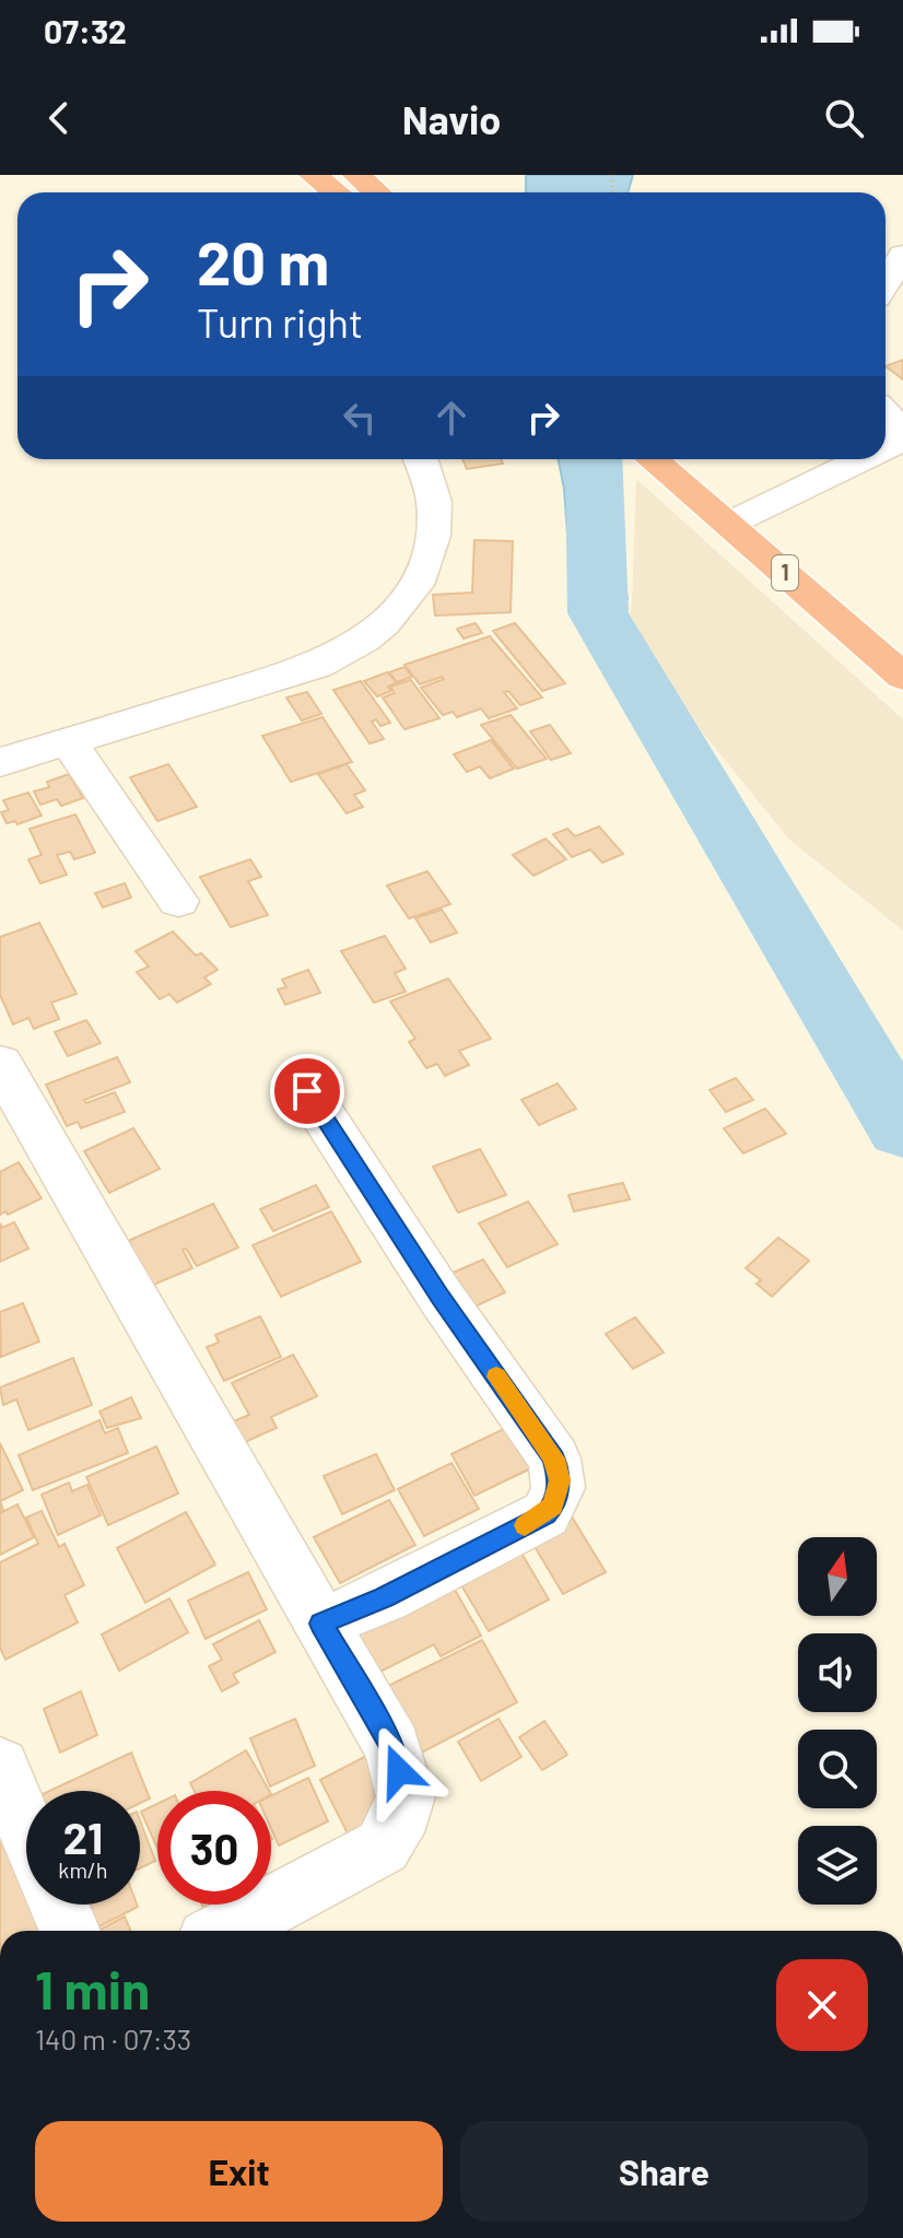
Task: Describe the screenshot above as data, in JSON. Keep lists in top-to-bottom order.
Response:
{
  "streets": {
    "highway": ["1"]
  },
  "north": "top",
  "page": {
    "status": "07:32",
    "header": "Navio",
    "turn": ["20 m", "Turn right"],
    "speed": "21 km/h",
    "limit": "30",
    "heading": ["1 min", "140 m · 07:33"],
    "buttons": ["Exit", "Share"]
  }
}
